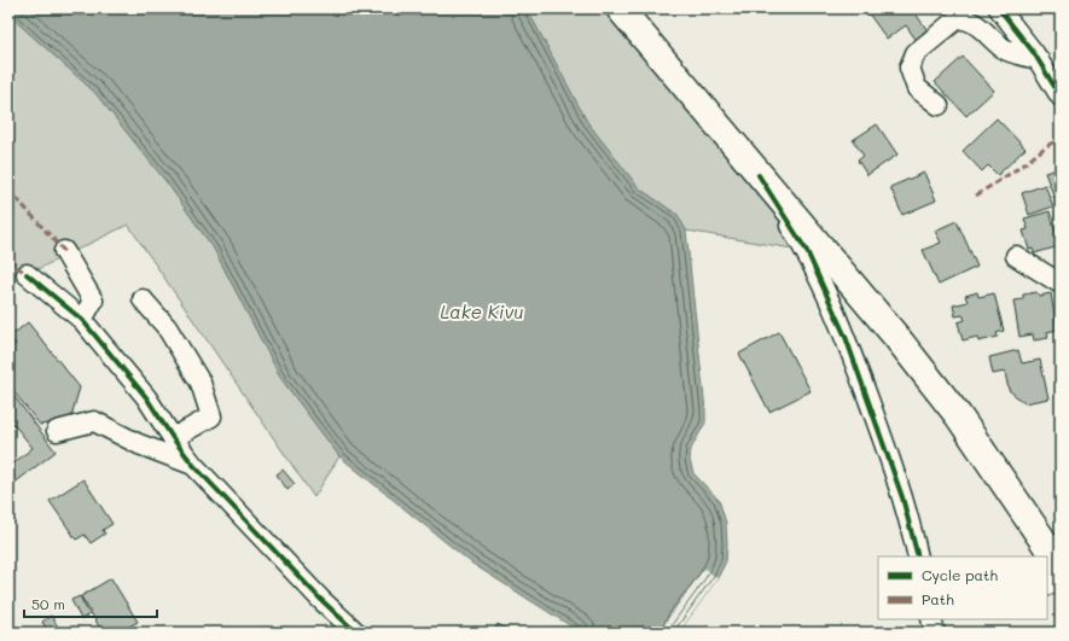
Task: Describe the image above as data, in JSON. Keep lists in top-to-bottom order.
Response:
{
  "water": ["Lake Kivu"],
  "legend": ["Cycle path", "Path"],
  "scale_bar": "50 m"
}
